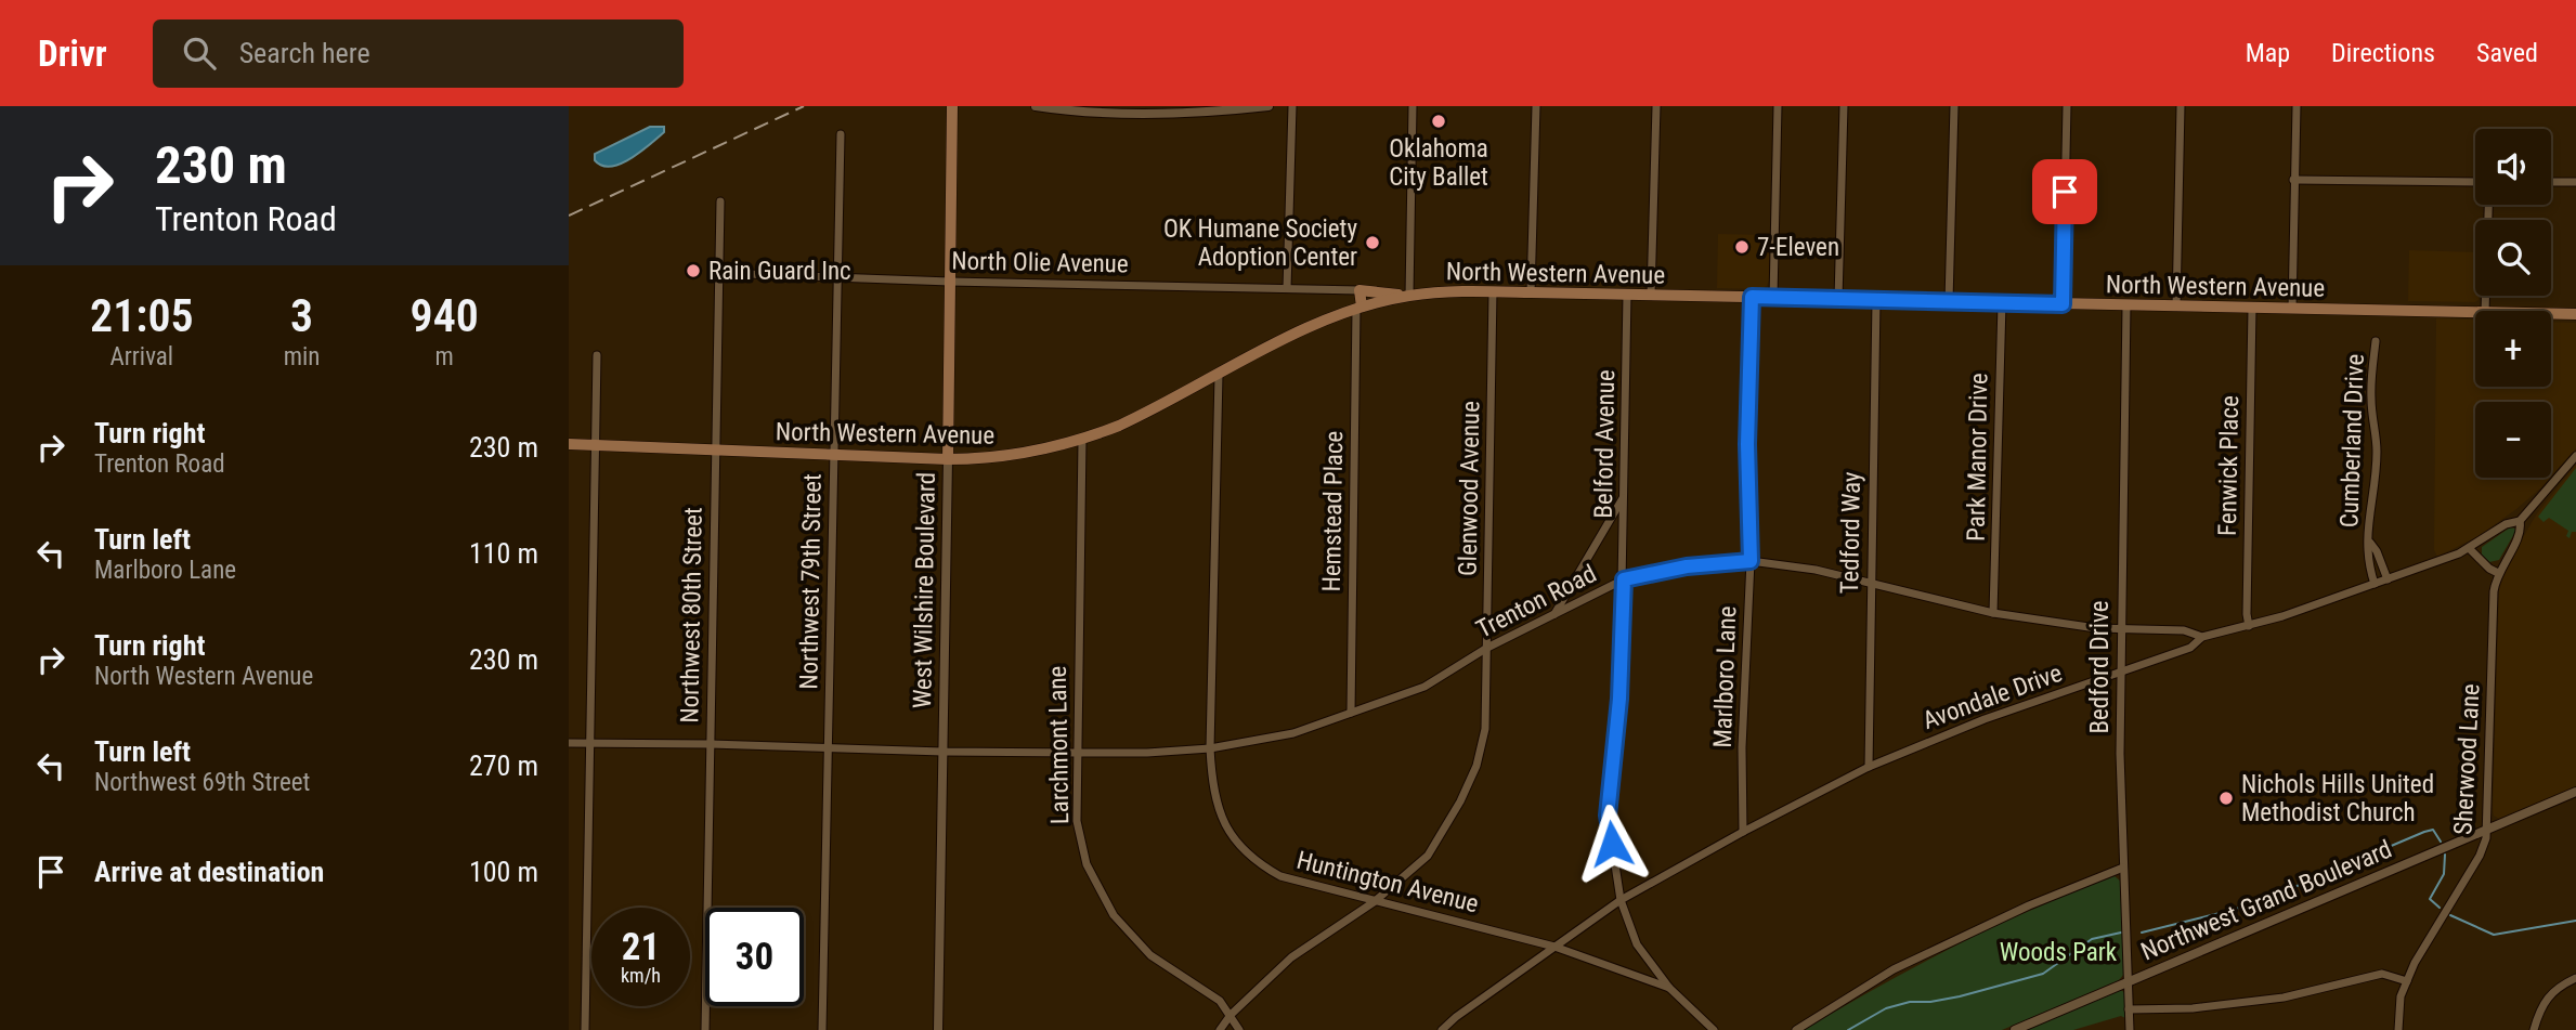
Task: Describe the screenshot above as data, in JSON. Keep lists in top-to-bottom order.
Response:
{
  "streets": {
    "main road": ["North Western Avenue", "West Wilshire Boulevard"],
    "street": [
      "North Olie Avenue",
      "Cumberland Drive",
      "Belford Avenue",
      "Park Manor Drive",
      "Fenwick Place",
      "Glenwood Avenue",
      "Hemstead Place",
      "Tedford Way",
      "Northwest 79th Street",
      "Trenton Road",
      "Northwest 80th Street",
      "Bedford Drive",
      "Marlboro Lane",
      "Avondale Drive",
      "Larchmont Lane",
      "Sherwood Lane",
      "Huntington Avenue",
      "Northwest Grand Boulevard"
    ]
  },
  "crossings": [
    ["North Olie Avenue", "Northwest 79th Street"],
    ["North Olie Avenue", "West Wilshire Boulevard"],
    ["North Olie Avenue", "Northwest 80th Street"],
    ["North Western Avenue", "Belford Avenue"],
    ["North Western Avenue", "Park Manor Drive"],
    ["North Western Avenue", "Fenwick Place"],
    ["North Western Avenue", "Glenwood Avenue"],
    ["North Western Avenue", "Hemstead Place"],
    ["North Western Avenue", "Tedford Way"],
    ["North Western Avenue", "Northwest 79th Street"],
    ["North Western Avenue", "West Wilshire Boulevard"],
    ["North Western Avenue", "Northwest 80th Street"],
    ["North Western Avenue", "Bedford Drive"],
    ["North Western Avenue", "Marlboro Lane"],
    ["North Western Avenue", "Larchmont Lane"],
    ["North Western Avenue", "Huntington Avenue"],
    ["Cumberland Drive", "Avondale Drive"],
    ["Belford Avenue", "Trenton Road"],
    ["Belford Avenue", "Avondale Drive"],
    ["Belford Avenue", "Huntington Avenue"],
    ["Park Manor Drive", "Trenton Road"],
    ["Fenwick Place", "Avondale Drive"],
    ["Glenwood Avenue", "Trenton Road"],
    ["Glenwood Avenue", "Larchmont Lane"],
    ["Glenwood Avenue", "Huntington Avenue"],
    ["Hemstead Place", "Trenton Road"],
    ["Tedford Way", "Trenton Road"],
    ["Tedford Way", "Avondale Drive"],
    ["Northwest 79th Street", "Trenton Road"],
    ["West Wilshire Boulevard", "Trenton Road"],
    ["Trenton Road", "Northwest 80th Street"],
    ["Trenton Road", "Bedford Drive"],
    ["Trenton Road", "Marlboro Lane"],
    ["Trenton Road", "Avondale Drive"],
    ["Trenton Road", "Larchmont Lane"],
    ["Trenton Road", "Huntington Avenue"],
    ["Bedford Drive", "Avondale Drive"],
    ["Bedford Drive", "Northwest Grand Boulevard"],
    ["Marlboro Lane", "Avondale Drive"],
    ["Avondale Drive", "Sherwood Lane"],
    ["Avondale Drive", "Huntington Avenue"],
    ["Sherwood Lane", "Northwest Grand Boulevard"]
  ],
  "parks": ["Woods Park"],
  "places": [
    "Oklahoma City Ballet",
    "OK Humane Society Adoption Center",
    "7-Eleven",
    "Rain Guard Inc",
    "Nichols Hills United Methodist Church"
  ],
  "page": {
    "header": "Drivr",
    "search": "Search here",
    "nav": ["Map", "Directions", "Saved"],
    "turn": ["230 m", "Trenton Road"],
    "map_buttons": ["+", "−"],
    "eta": [
      "21:05",
      "Arrival",
      "3",
      "min",
      "940",
      "m"
    ],
    "list": [
      {
        "name": "Turn right",
        "note": "Trenton Road",
        "value": "230 m"
      },
      {
        "name": "Turn left",
        "note": "Marlboro Lane",
        "value": "110 m"
      },
      {
        "name": "Turn right",
        "note": "North Western Avenue",
        "value": "230 m"
      },
      {
        "name": "Turn left",
        "note": "Northwest 69th Street",
        "value": "270 m"
      },
      {
        "name": "Arrive at destination",
        "value": "100 m"
      }
    ],
    "speed": "21 km/h",
    "limit": "30"
  }
}
